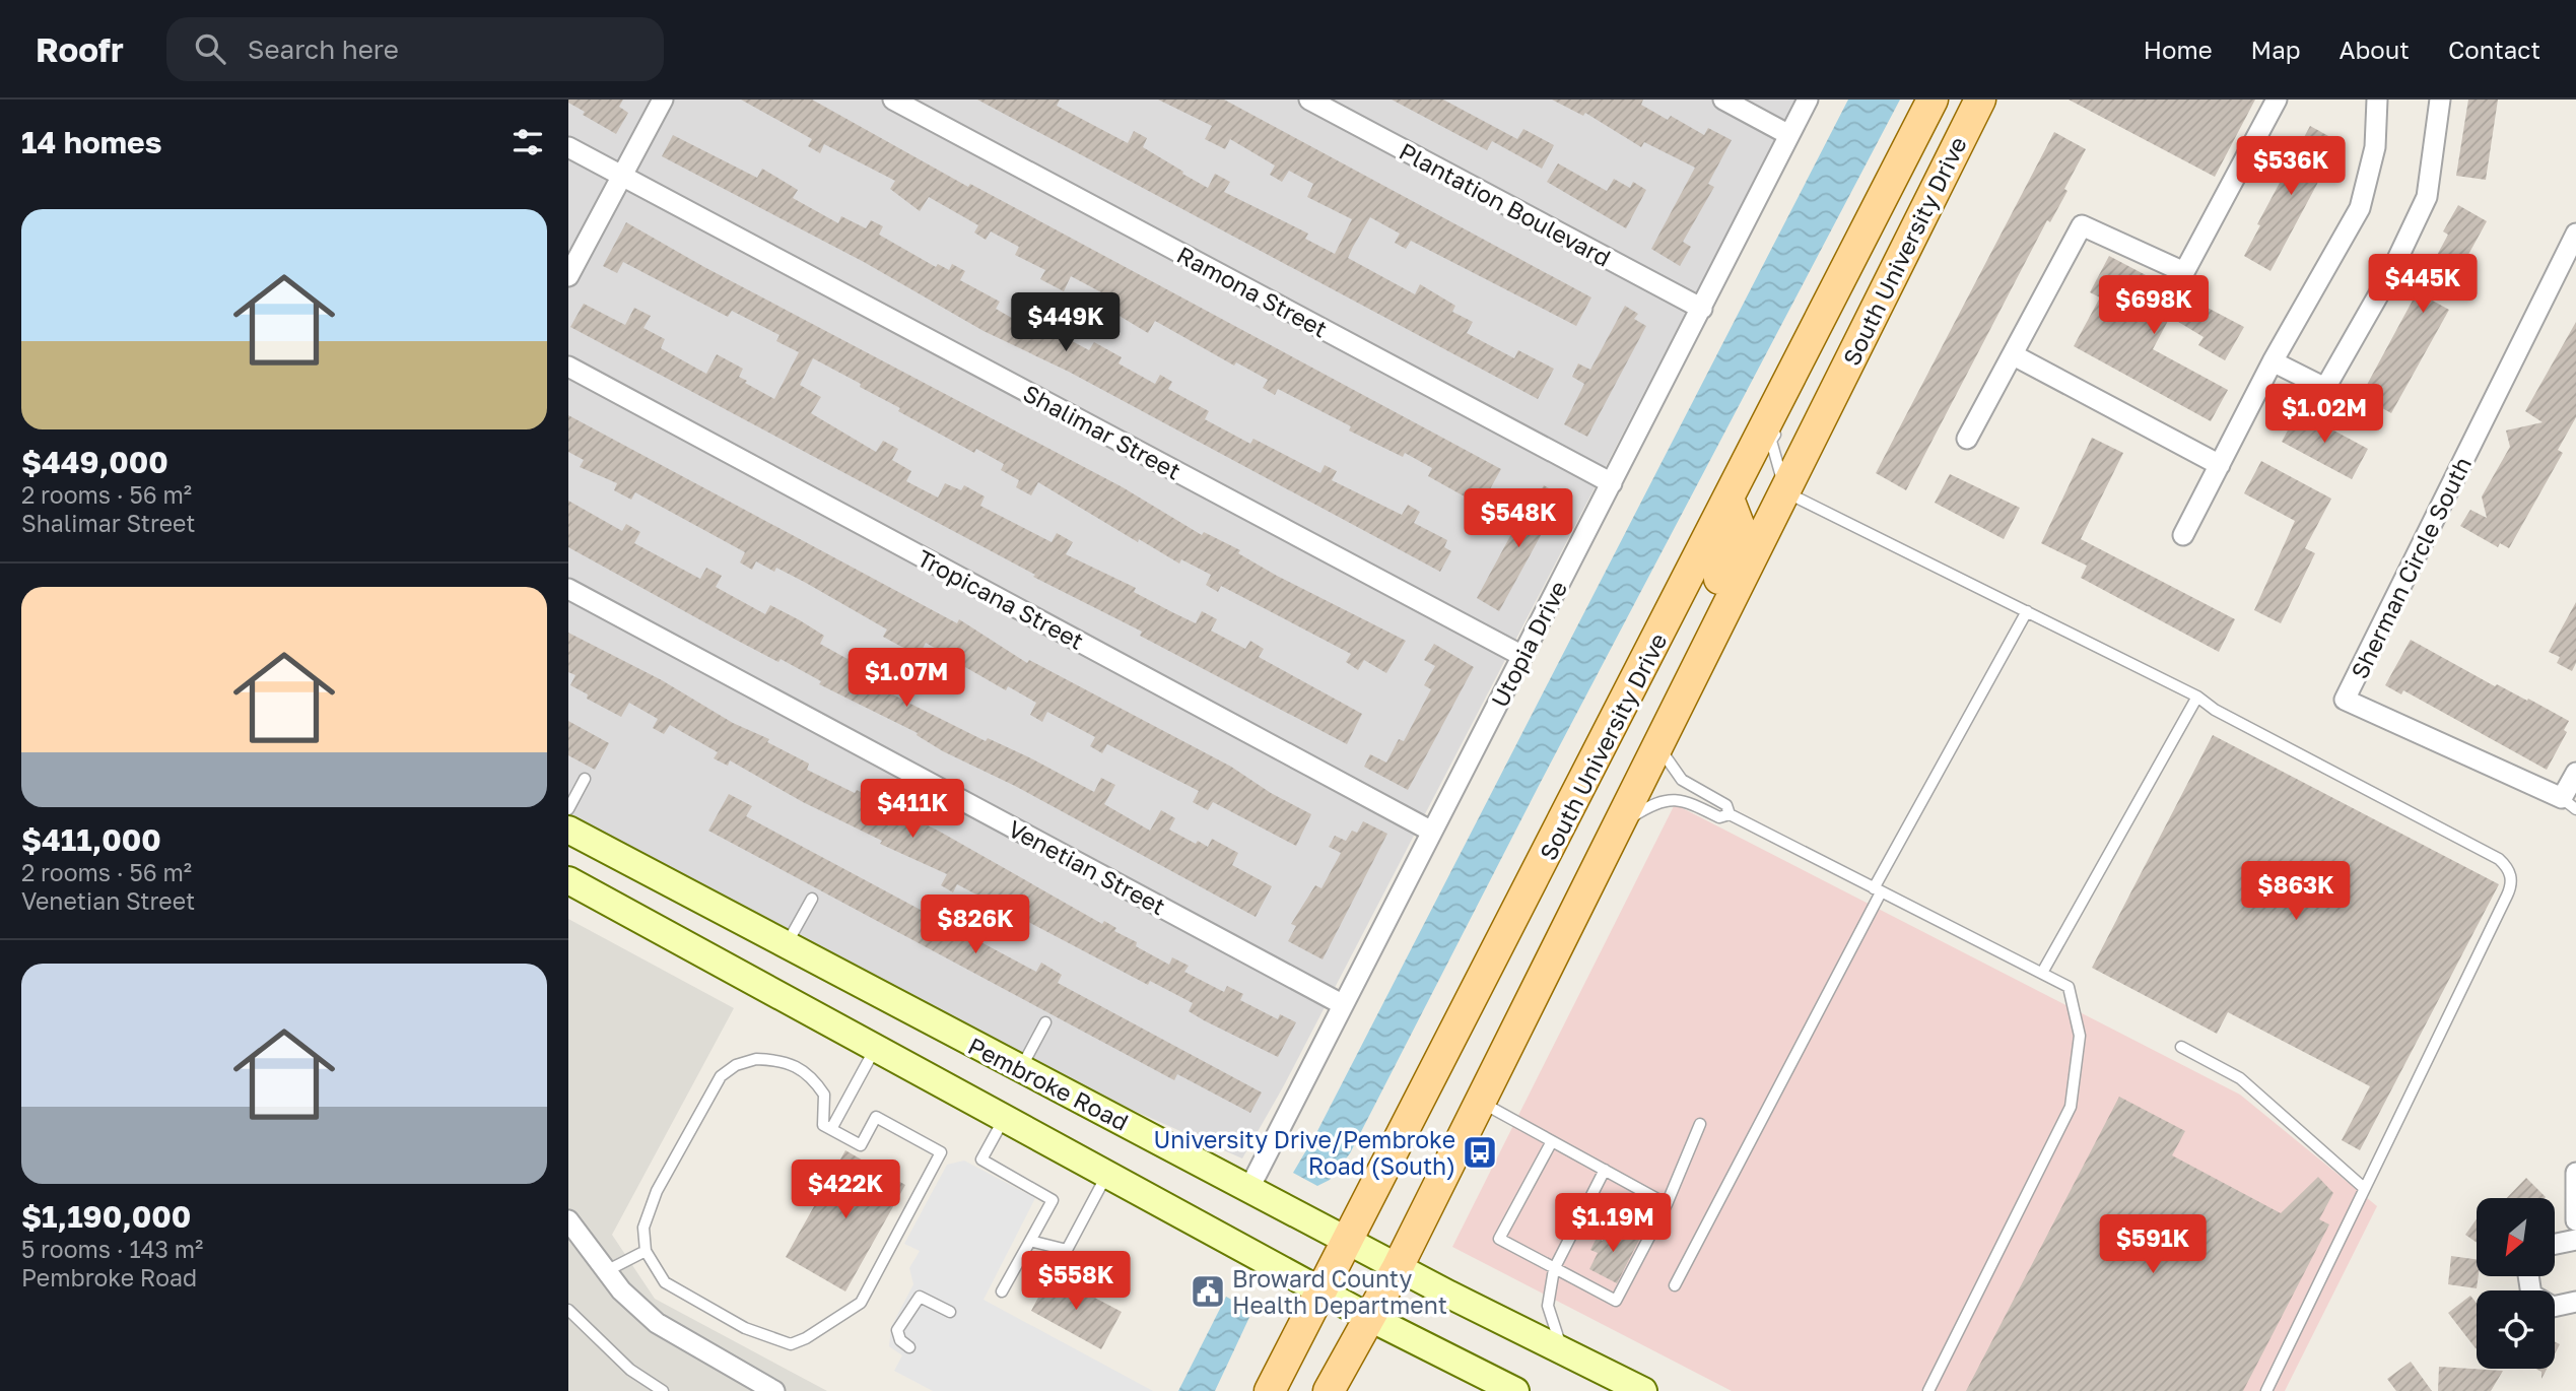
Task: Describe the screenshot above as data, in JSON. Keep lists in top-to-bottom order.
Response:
{
  "streets": {
    "main road": ["South University Drive", "Pembroke Road"],
    "street": [
      "Plantation Boulevard",
      "Ramona Street",
      "Shalimar Street",
      "Sherman Circle South",
      "Tropicana Street",
      "Utopia Drive",
      "Venetian Street"
    ]
  },
  "crossings": [
    ["Plantation Boulevard", "Utopia Drive"],
    ["South University Drive", "Pembroke Road"],
    ["Ramona Street", "Utopia Drive"],
    ["Shalimar Street", "Utopia Drive"],
    ["Tropicana Street", "Utopia Drive"],
    ["Utopia Drive", "Venetian Street"],
    ["Utopia Drive", "Pembroke Road"]
  ],
  "places": {
    "bus stop": ["University Drive/Pembroke Road (South)"],
    "public building": ["Broward County Health Department"]
  },
  "north": "bottom left",
  "page": {
    "header": "Roofr",
    "search": "Search here",
    "nav": [
      "Home",
      "Map",
      "About",
      "Contact"
    ],
    "heading": "14 homes",
    "price": [
      "$536K",
      "$445K",
      "$698K",
      "$449K",
      "$1.02M",
      "$548K",
      "$1.07M",
      "$411K",
      "$863K",
      "$826K",
      "$422K",
      "$1.19M",
      "$591K",
      "$558K"
    ],
    "list": [
      {
        "name": "$449,000",
        "note": "2 rooms · 56 m² · Shalimar Street"
      },
      {
        "name": "$411,000",
        "note": "2 rooms · 56 m² · Venetian Street"
      },
      {
        "name": "$1,190,000",
        "note": "5 rooms · 143 m² · Pembroke Road"
      }
    ]
  }
}
